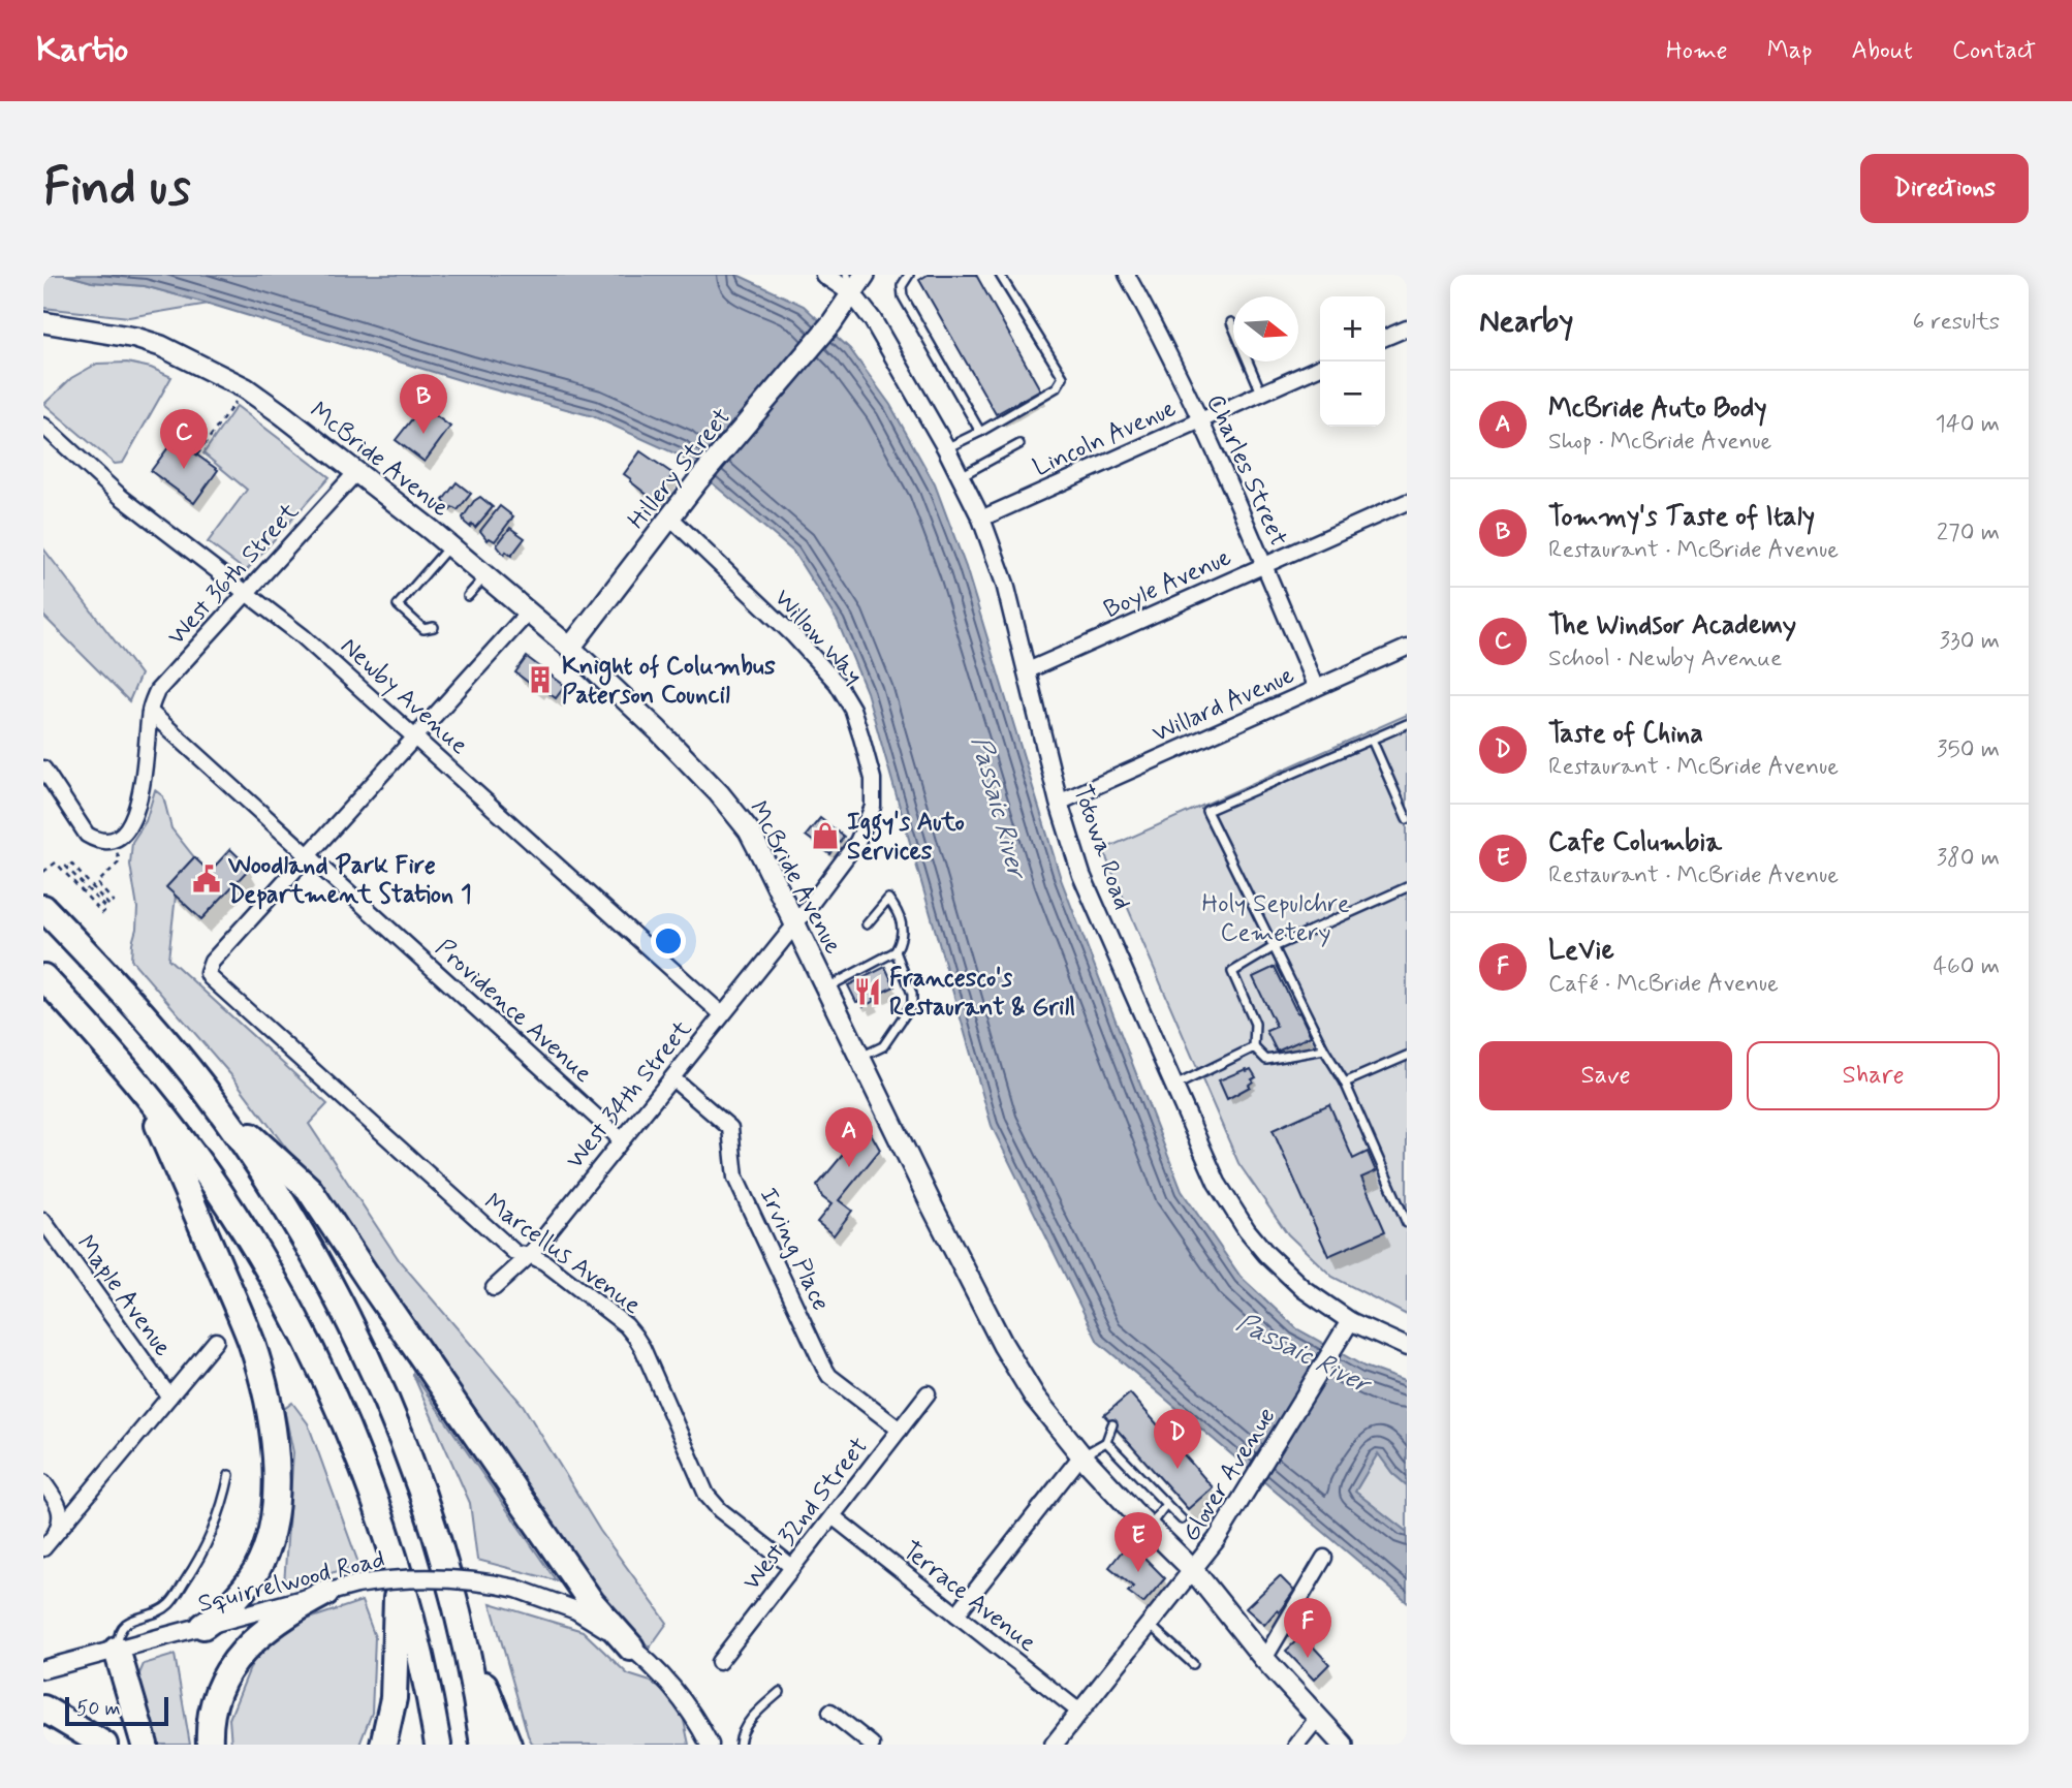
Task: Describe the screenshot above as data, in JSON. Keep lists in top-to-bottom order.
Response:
{
  "streets": {
    "main road": ["McBride Avenue", "Hillery Street"],
    "street": [
      "Lincoln Avenue",
      "Charles Street",
      "West 36th Street",
      "Boyle Avenue",
      "Willow Way",
      "Newby Avenue",
      "Willard Avenue",
      "Totowa Road",
      "Providence Avenue",
      "West 34th Street",
      "Irving Place",
      "Marcellus Avenue",
      "Maple Avenue",
      "Glover Avenue",
      "West 32nd Street",
      "Squirrelwood Road",
      "Terrace Avenue"
    ]
  },
  "crossings": [
    ["Lincoln Avenue", "Charles Street"],
    ["Lincoln Avenue", "Totowa Road"],
    ["McBride Avenue", "Hillery Street"],
    ["McBride Avenue", "West 36th Street"],
    ["McBride Avenue", "Willow Way"],
    ["McBride Avenue", "West 34th Street"],
    ["McBride Avenue", "Glover Avenue"],
    ["Hillery Street", "Willow Way"],
    ["Hillery Street", "Totowa Road"],
    ["Charles Street", "Boyle Avenue"],
    ["Charles Street", "Willard Avenue"],
    ["West 36th Street", "Newby Avenue"],
    ["West 36th Street", "Providence Avenue"],
    ["Boyle Avenue", "Totowa Road"],
    ["Willow Way", "West 34th Street"],
    ["Newby Avenue", "West 34th Street"],
    ["Willard Avenue", "Totowa Road"],
    ["Totowa Road", "Glover Avenue"],
    ["Providence Avenue", "West 34th Street"],
    ["Providence Avenue", "Marcellus Avenue"],
    ["West 34th Street", "Irving Place"],
    ["West 34th Street", "Marcellus Avenue"],
    ["Irving Place", "West 32nd Street"],
    ["Marcellus Avenue", "West 32nd Street"],
    ["Glover Avenue", "Terrace Avenue"],
    ["West 32nd Street", "Terrace Avenue"]
  ],
  "water": ["Passaic River"],
  "parks": ["Holy Sepulchre Cemetery"],
  "places": {
    "building": ["Knight of Columbus Paterson Council"],
    "shop": ["Iggy's Auto Services"],
    "public building": ["Woodland Park Fire Department Station 1"],
    "restaurant": ["Francesco's Restaurant & Grill"]
  },
  "scale_bar": "50 m",
  "north": "right",
  "page": {
    "header": "Kartio",
    "nav": [
      "Home",
      "Map",
      "About",
      "Contact"
    ],
    "buttons": [
      "Directions",
      ["Save", "Share"]
    ],
    "title": "Find us",
    "heading": ["Nearby", "6 results"],
    "map_buttons": ["+", "−"],
    "list": [
      {
        "mark": "A",
        "name": "McBride Auto Body",
        "note": "Shop · McBride Avenue",
        "value": "140 m"
      },
      {
        "mark": "B",
        "name": "Tommy's Taste of Italy",
        "note": "Restaurant · McBride Avenue",
        "value": "270 m"
      },
      {
        "mark": "C",
        "name": "The Windsor Academy",
        "note": "School · Newby Avenue",
        "value": "330 m"
      },
      {
        "mark": "D",
        "name": "Taste of China",
        "note": "Restaurant · McBride Avenue",
        "value": "350 m"
      },
      {
        "mark": "E",
        "name": "Cafe Columbia",
        "note": "Restaurant · McBride Avenue",
        "value": "380 m"
      },
      {
        "mark": "F",
        "name": "LeVie",
        "note": "Café · McBride Avenue",
        "value": "460 m"
      }
    ],
    "pins": [
      "B",
      "C",
      "A",
      "D",
      "E",
      "F"
    ],
    "scale": "50 m"
  }
}
